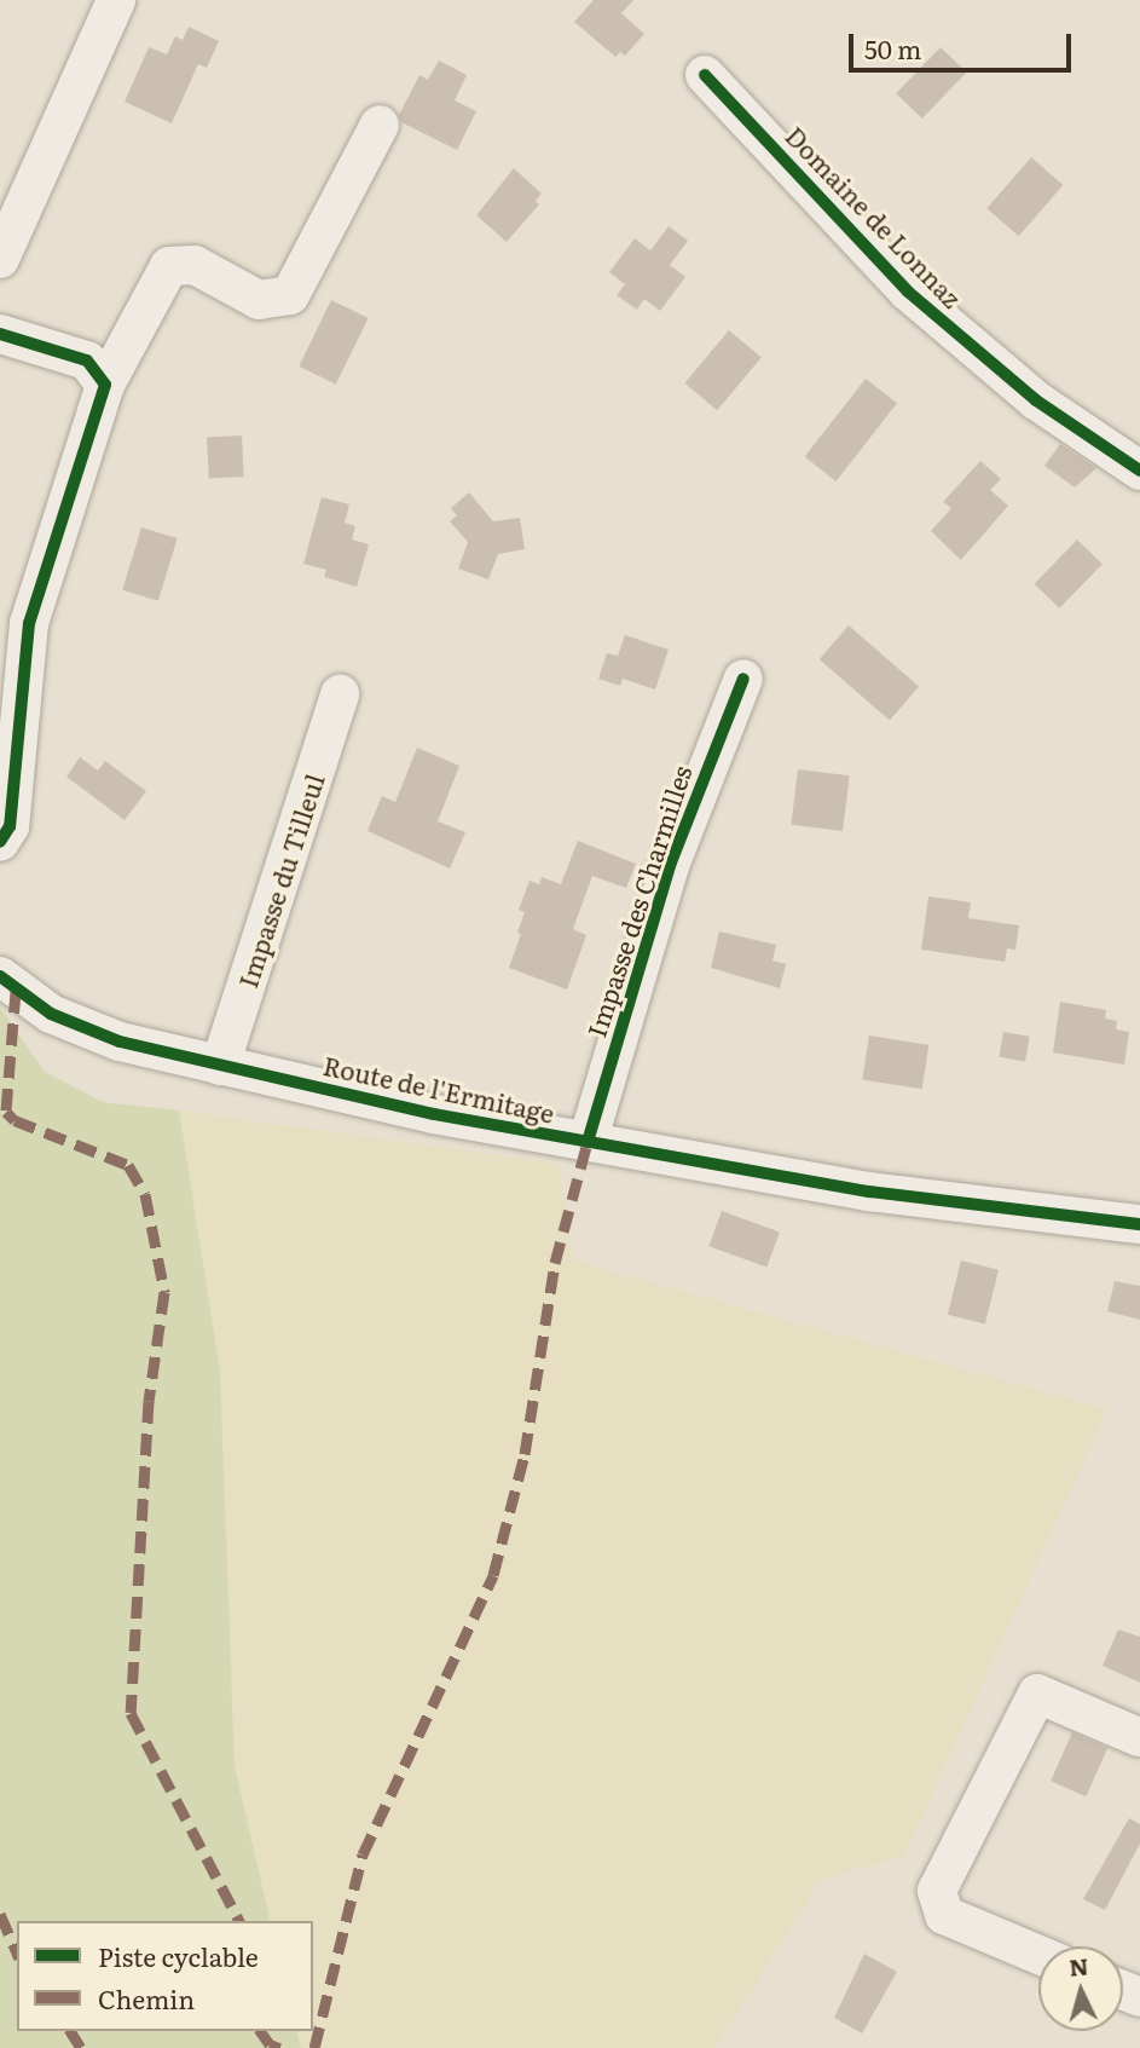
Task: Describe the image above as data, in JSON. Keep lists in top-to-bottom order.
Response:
{
  "streets": {
    "street": ["Domaine de Lonnaz", "Impasse des Charmilles", "Route de l'Ermitage"]
  },
  "crossings": [
    ["Impasse des Charmilles", "Route de l'Ermitage"]
  ],
  "legend": ["Piste cyclable", "Chemin"],
  "scale_bar": "50 m",
  "north": "top"
}
